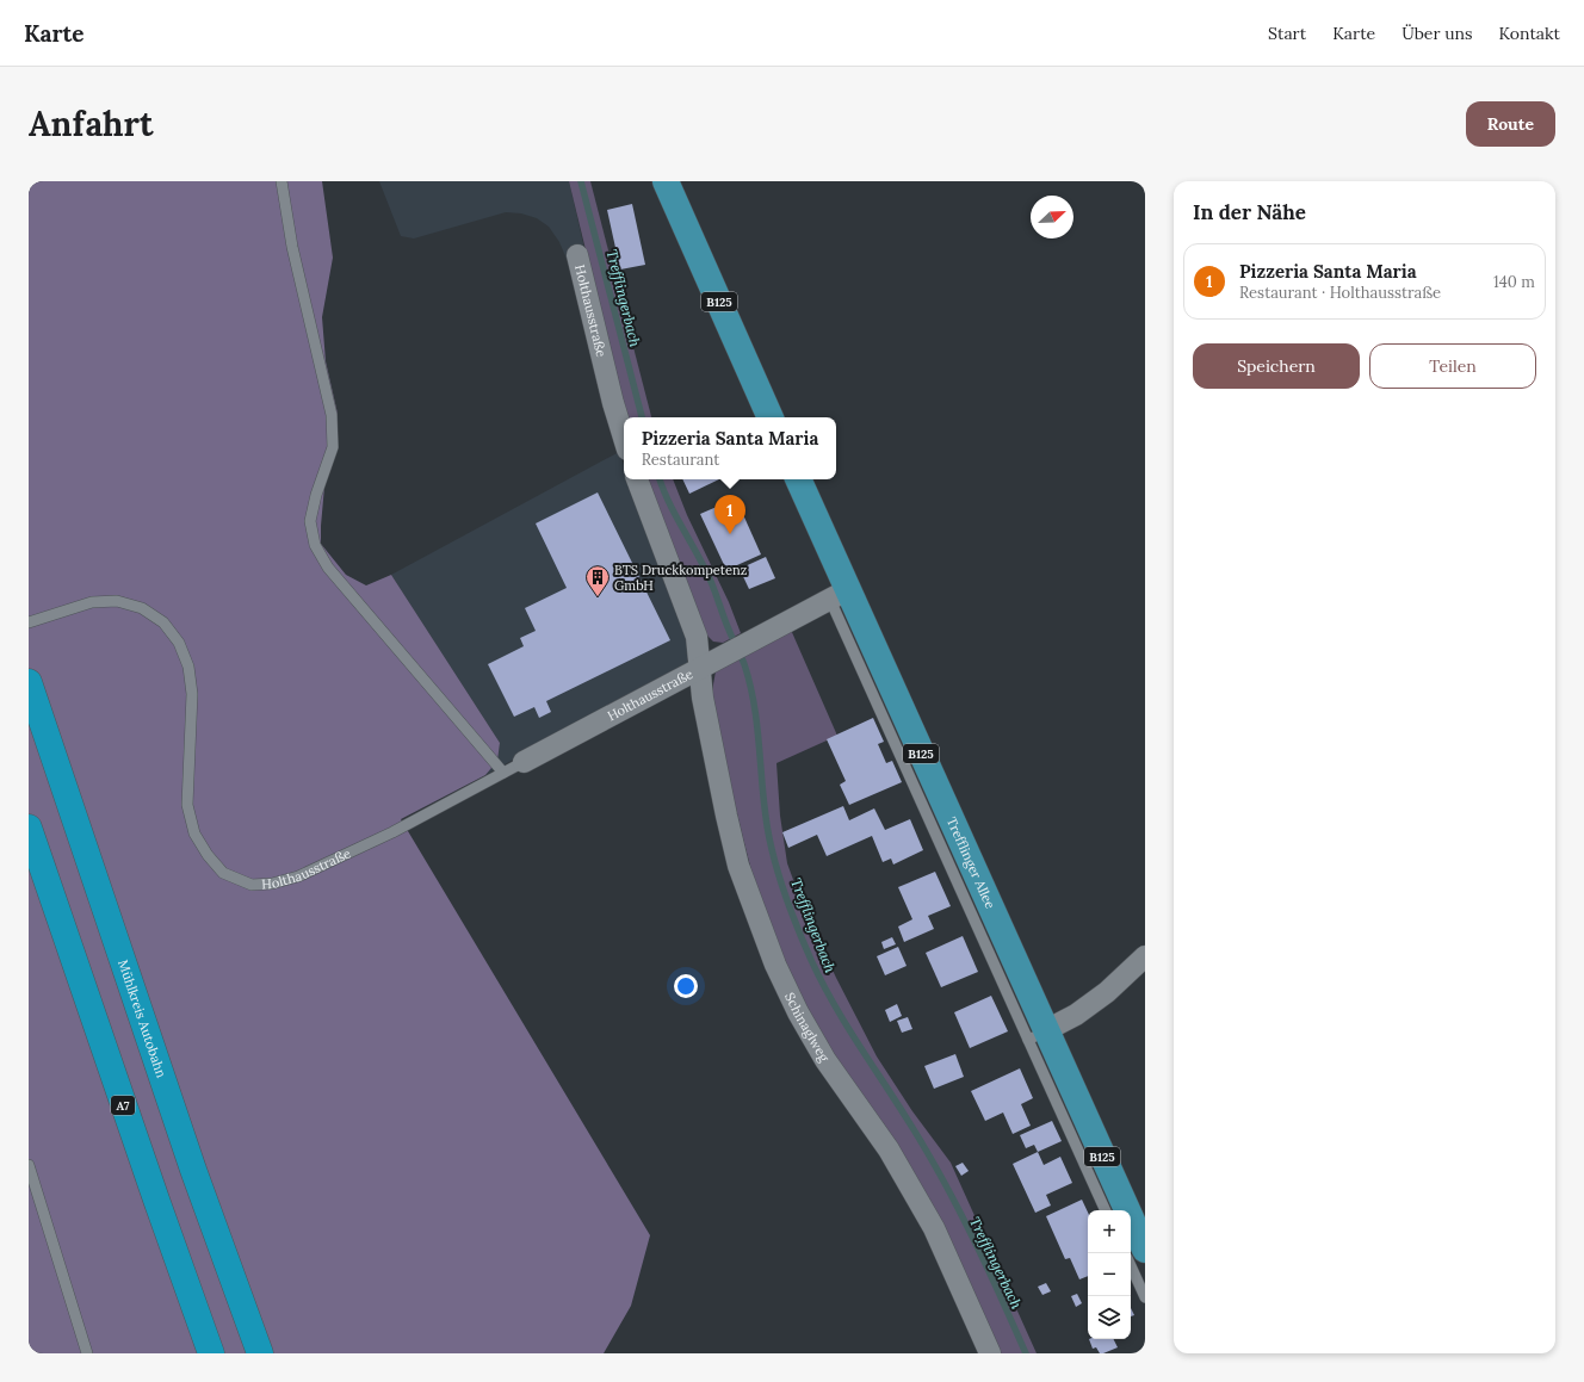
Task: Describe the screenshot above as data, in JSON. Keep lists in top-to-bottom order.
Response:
{
  "streets": {
    "highway": ["Mühlkreis Autobahn", "A7"],
    "main road": ["B125", "Trefflinger Allee"],
    "street": ["Holthausstraße", "Schinaglweg"]
  },
  "crossings": [
    ["Holthausstraße", "Trefflinger Allee"],
    ["Holthausstraße", "Schinaglweg"]
  ],
  "water": ["Trefflingerbach"],
  "places": {
    "building": ["BTS Druckkompetenz GmbH"]
  },
  "north": "top right",
  "page": {
    "header": "Karte",
    "nav": [
      "Start",
      "Karte",
      "Über uns",
      "Kontakt"
    ],
    "buttons": [
      "Route",
      ["Speichern", "Teilen"]
    ],
    "title": "Anfahrt",
    "heading": "In der Nähe",
    "list": [
      {
        "mark": "1",
        "name": "Pizzeria Santa Maria",
        "note": "Restaurant · Holthausstraße",
        "value": "140 m"
      }
    ],
    "popup": ["Pizzeria Santa Maria", "Restaurant"],
    "pins": "1",
    "map_buttons": ["+", "−"]
  }
}
